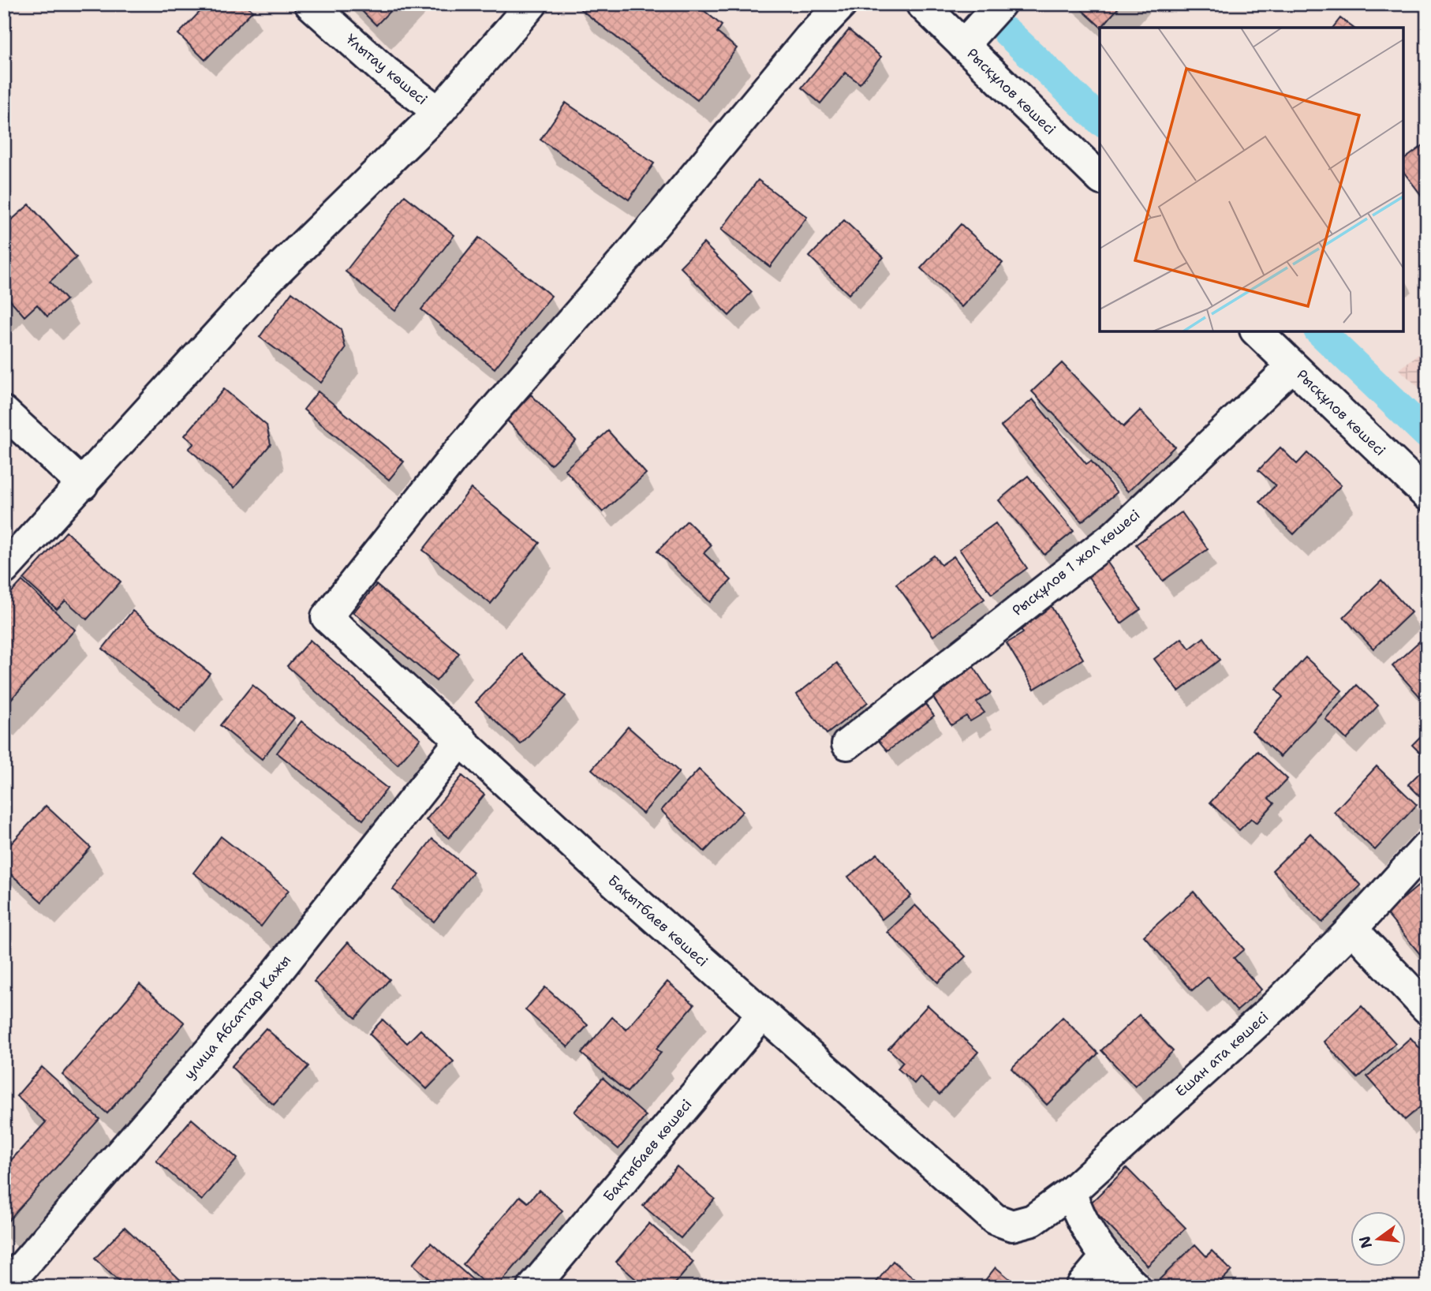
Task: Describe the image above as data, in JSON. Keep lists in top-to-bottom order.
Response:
{
  "streets": {
    "street": [
      "Ұлытау көшесі",
      "Рысқұлов көшесі",
      "Рысқұлов 1 жол көшесі",
      "Бақытбаев көшесі",
      "улица Абсаттар Кажы",
      "Ешан ата көшесі",
      "Бақтыбаев көшесі"
    ]
  },
  "crossings": [
    ["Рысқұлов көшесі", "Рысқұлов 1 жол көшесі"],
    ["Бақытбаев көшесі", "улица Абсаттар Кажы"],
    ["Бақытбаев көшесі", "Ешан ата көшесі"],
    ["Бақытбаев көшесі", "Бақтыбаев көшесі"]
  ],
  "north": "left"
}
